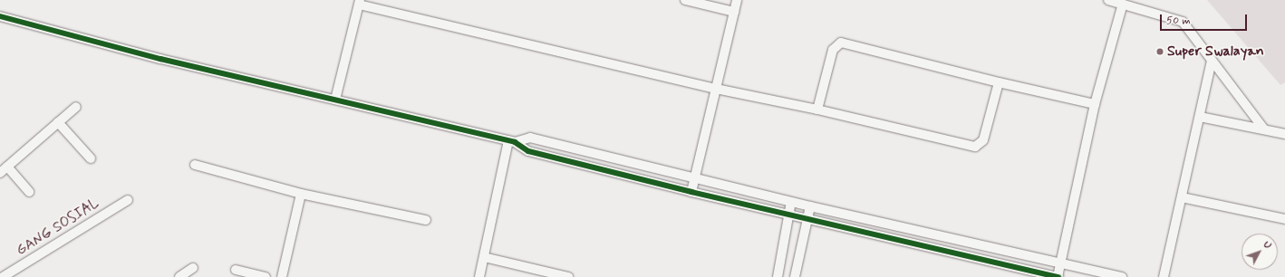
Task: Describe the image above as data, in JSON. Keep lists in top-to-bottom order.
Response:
{
  "streets": {
    "street": ["GANG SOSIAL"]
  },
  "places": ["Super Swalayan"],
  "scale_bar": "50 m",
  "north": "top right"
}
